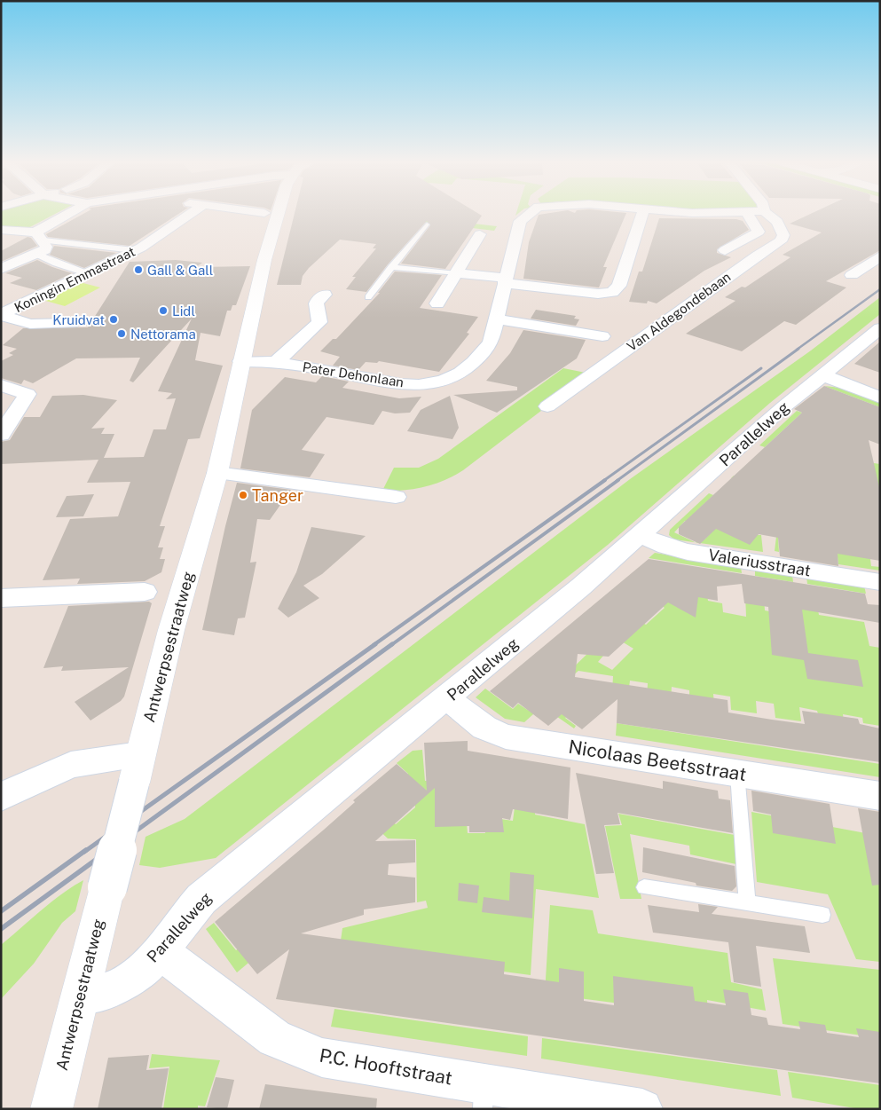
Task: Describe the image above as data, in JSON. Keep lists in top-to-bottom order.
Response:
{
  "streets": {
    "street": [
      "Koningin Emmastraat",
      "Van Aldegondebaan",
      "Pater Dehonlaan",
      "Parallelweg",
      "Valeriusstraat",
      "Antwerpsestraatweg",
      "Nicolaas Beetsstraat",
      "P.C. Hooftstraat"
    ]
  },
  "crossings": [
    ["Pater Dehonlaan", "Antwerpsestraatweg"],
    ["Parallelweg", "Valeriusstraat"],
    ["Parallelweg", "Antwerpsestraatweg"],
    ["Parallelweg", "Nicolaas Beetsstraat"],
    ["Parallelweg", "P.C. Hooftstraat"]
  ],
  "places": [
    "Gall & Gall",
    "Lidl",
    "Kruidvat",
    "Nettorama",
    "Tanger"
  ]
}
